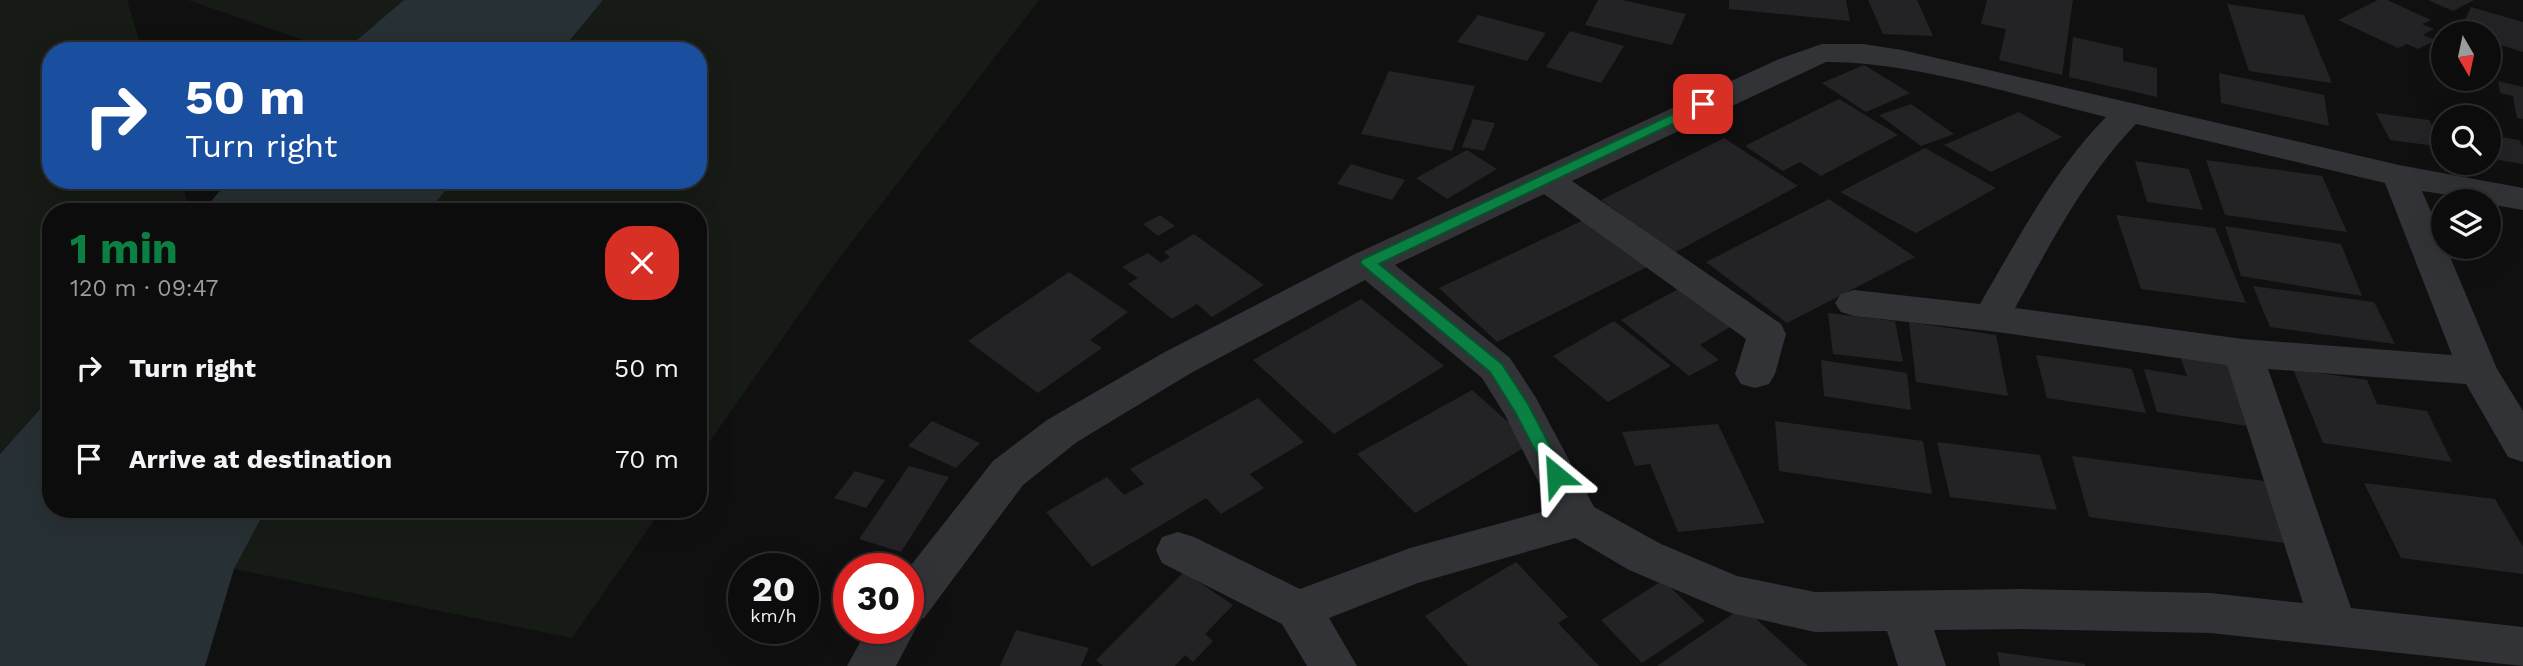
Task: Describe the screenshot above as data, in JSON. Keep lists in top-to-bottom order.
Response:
{
  "north": "bottom",
  "page": {
    "turn": ["50 m", "Turn right"],
    "heading": ["1 min", "120 m · 09:47"],
    "list": [
      {
        "name": "Turn right",
        "value": "50 m"
      },
      {
        "name": "Arrive at destination",
        "value": "70 m"
      }
    ],
    "speed": "20 km/h",
    "limit": "30"
  }
}
